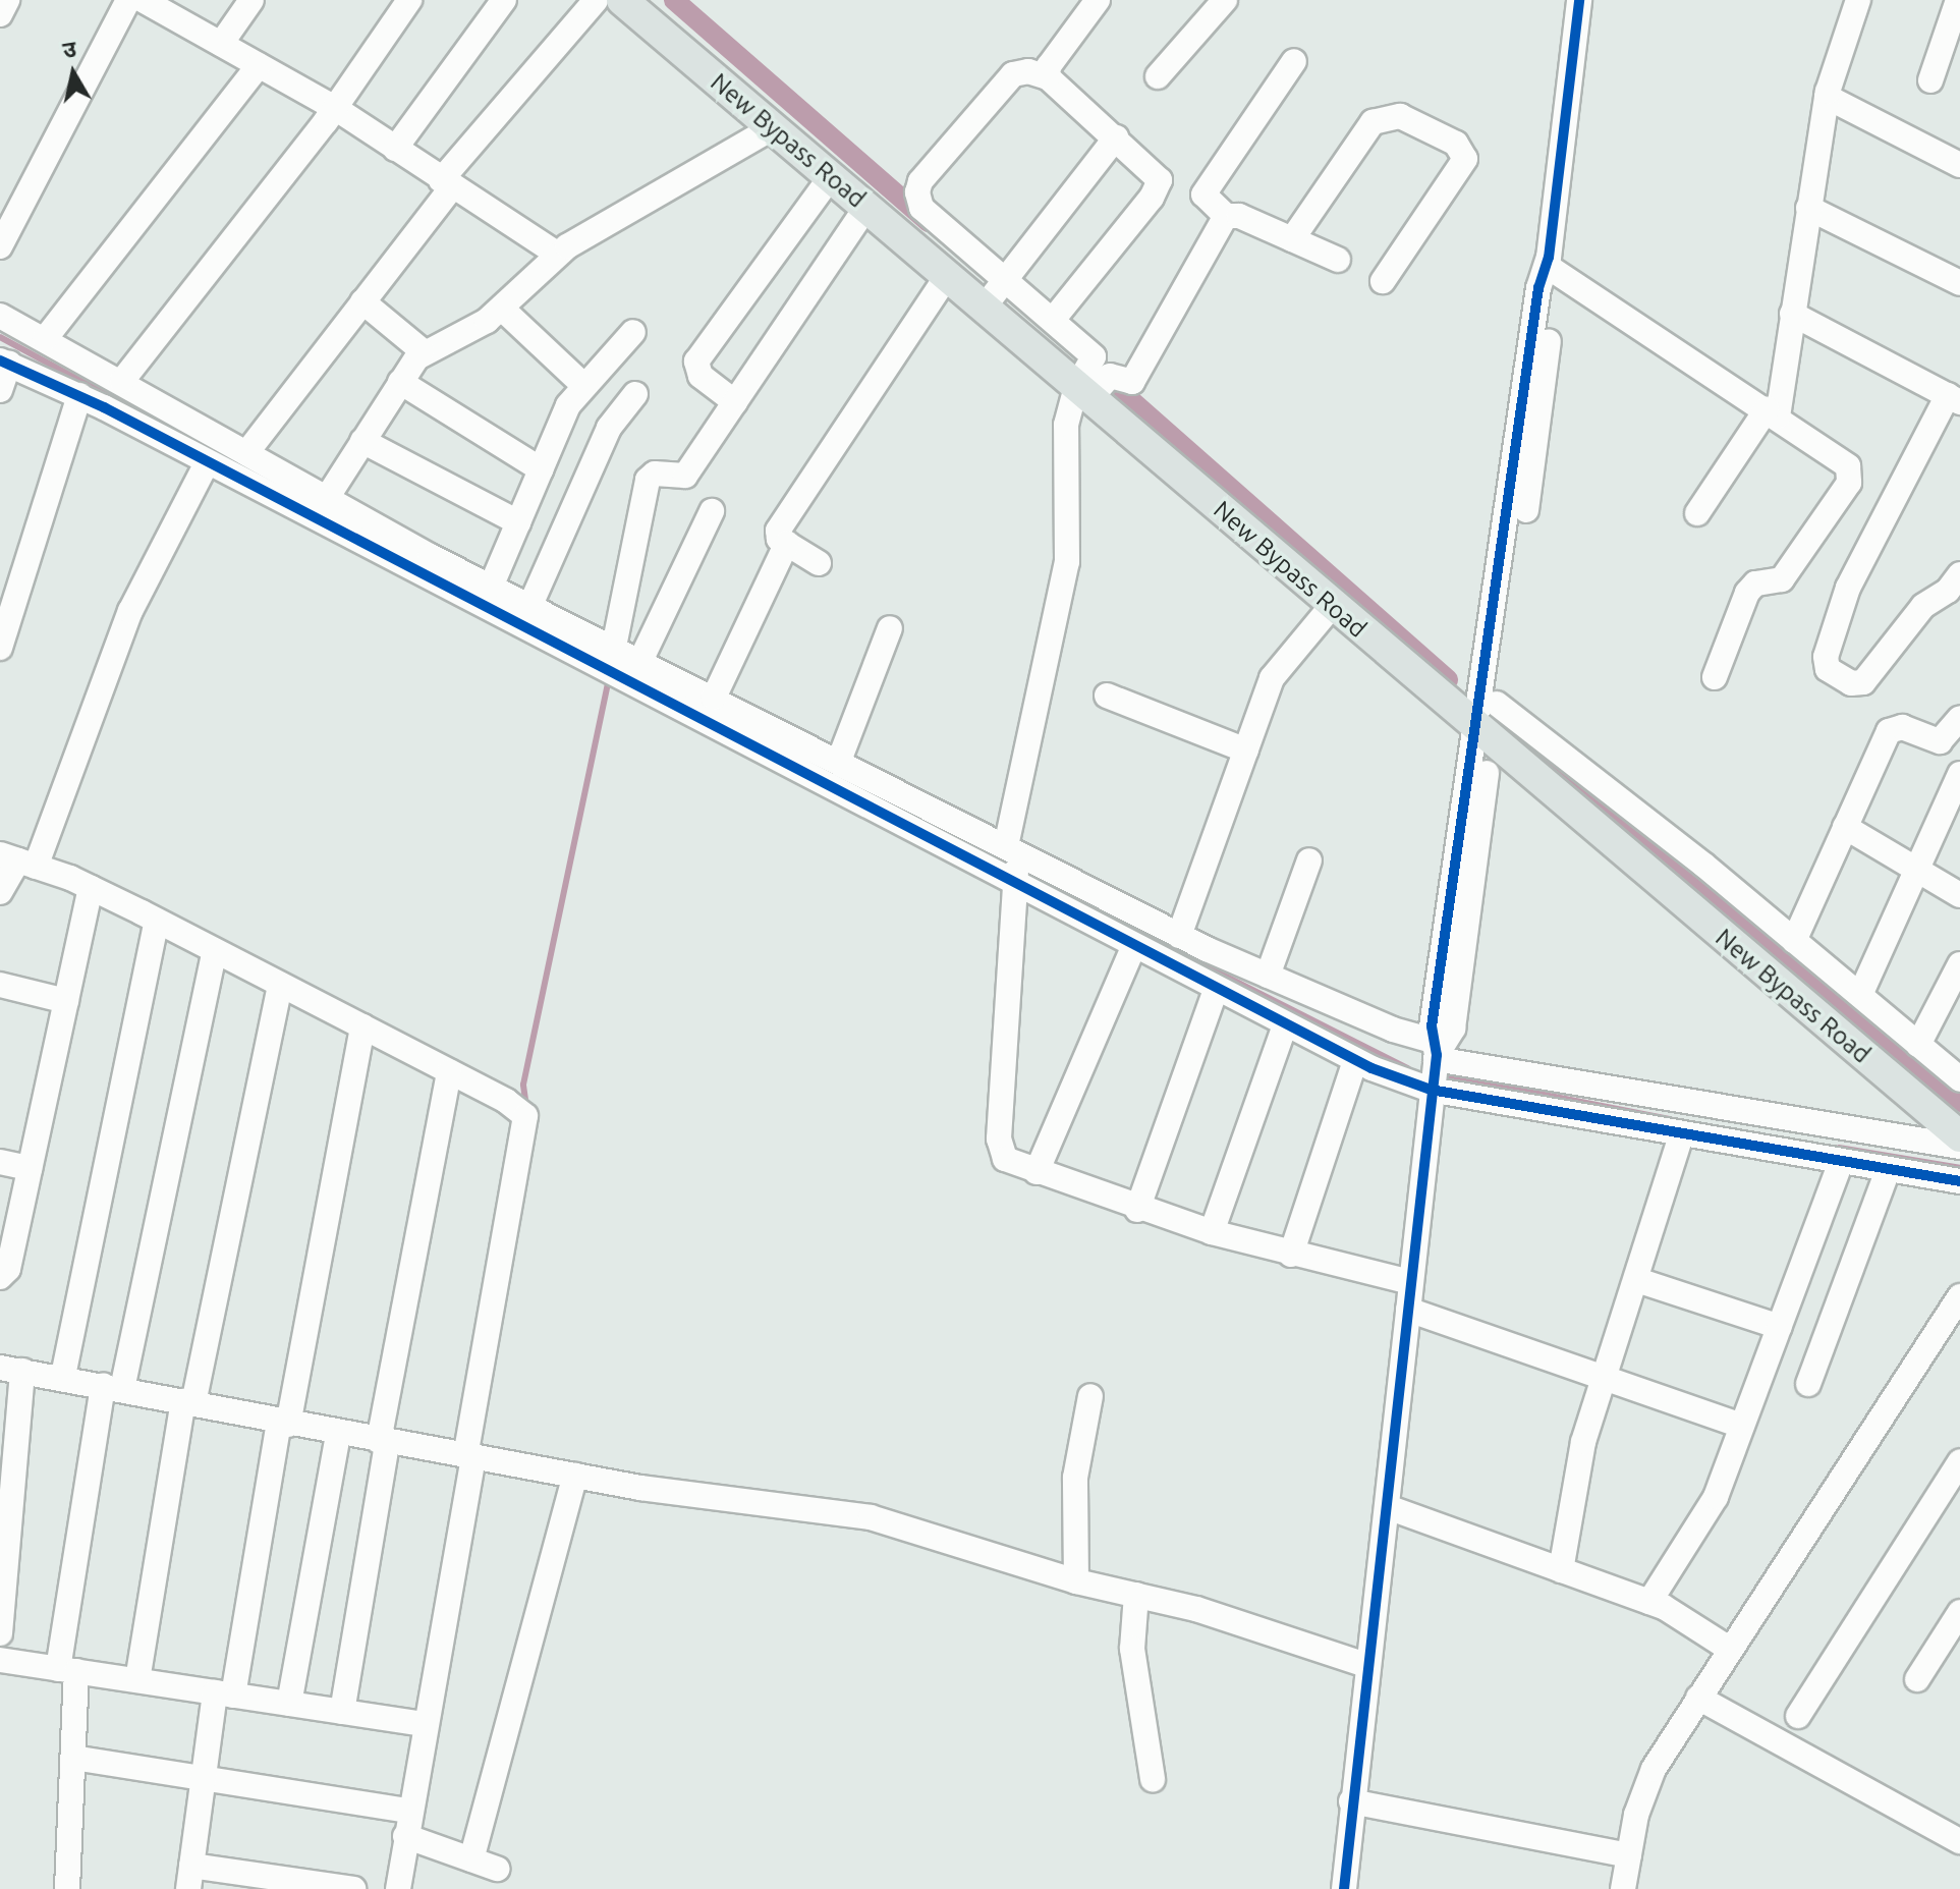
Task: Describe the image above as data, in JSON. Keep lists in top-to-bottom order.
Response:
{
  "streets": {
    "main road": ["New Bypass Road"]
  },
  "north": "top"
}
